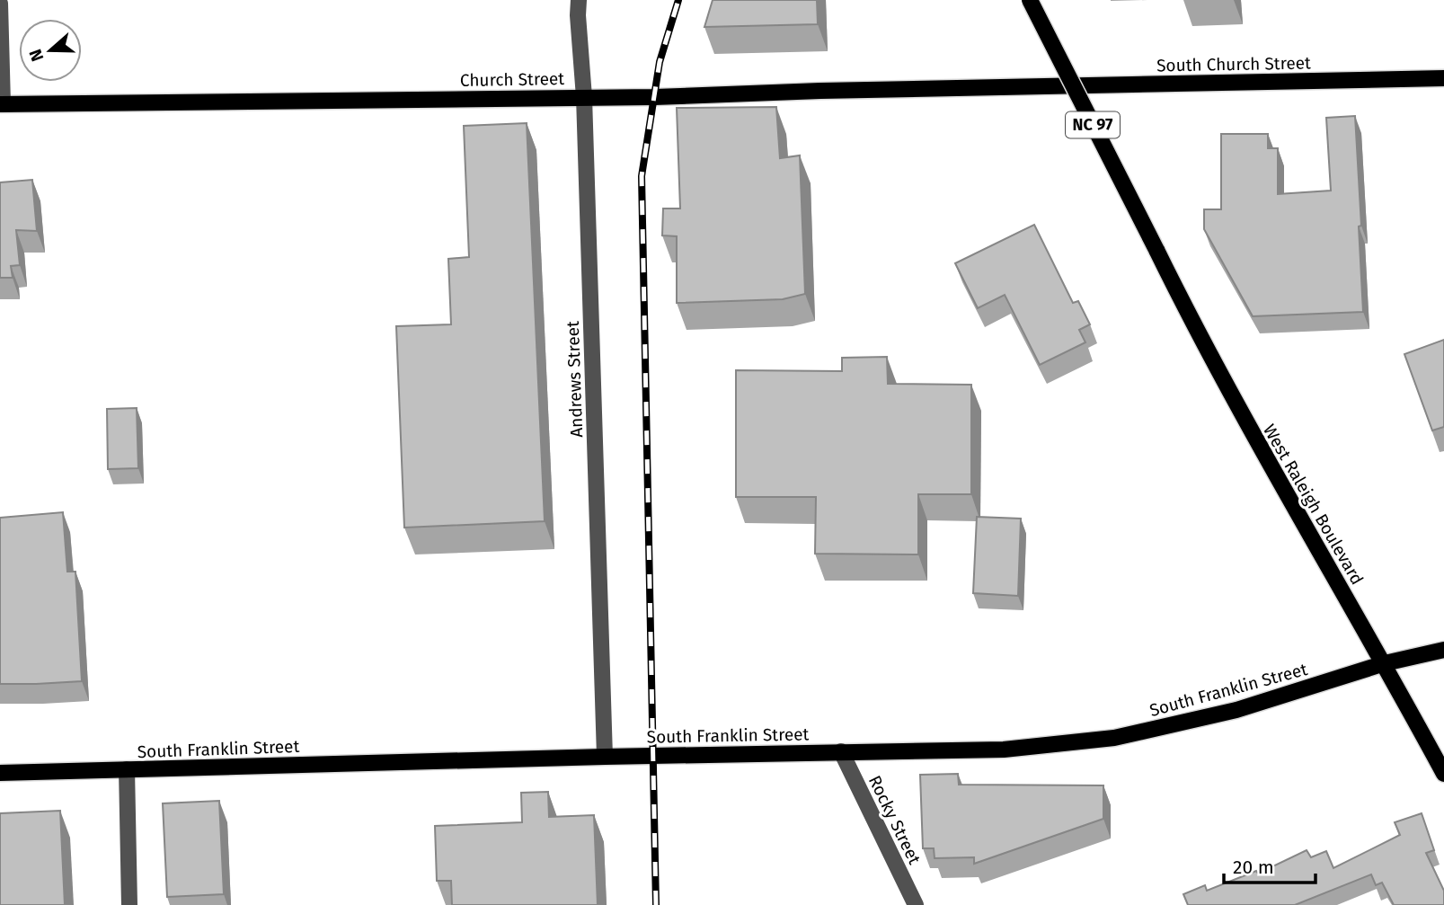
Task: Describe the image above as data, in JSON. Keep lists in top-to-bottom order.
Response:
{
  "streets": {
    "main road": [
      "South Church Street",
      "Church Street",
      "NC 97",
      "West Raleigh Boulevard",
      "South Franklin Street"
    ],
    "street": ["Andrews Street", "Rocky Street"]
  },
  "crossings": [
    ["South Church Street", "Church Street"],
    ["Church Street", "Andrews Street"],
    ["Andrews Street", "South Franklin Street"],
    ["West Raleigh Boulevard", "South Franklin Street"],
    ["South Franklin Street", "Rocky Street"]
  ],
  "scale_bar": "20 m",
  "north": "left"
}
